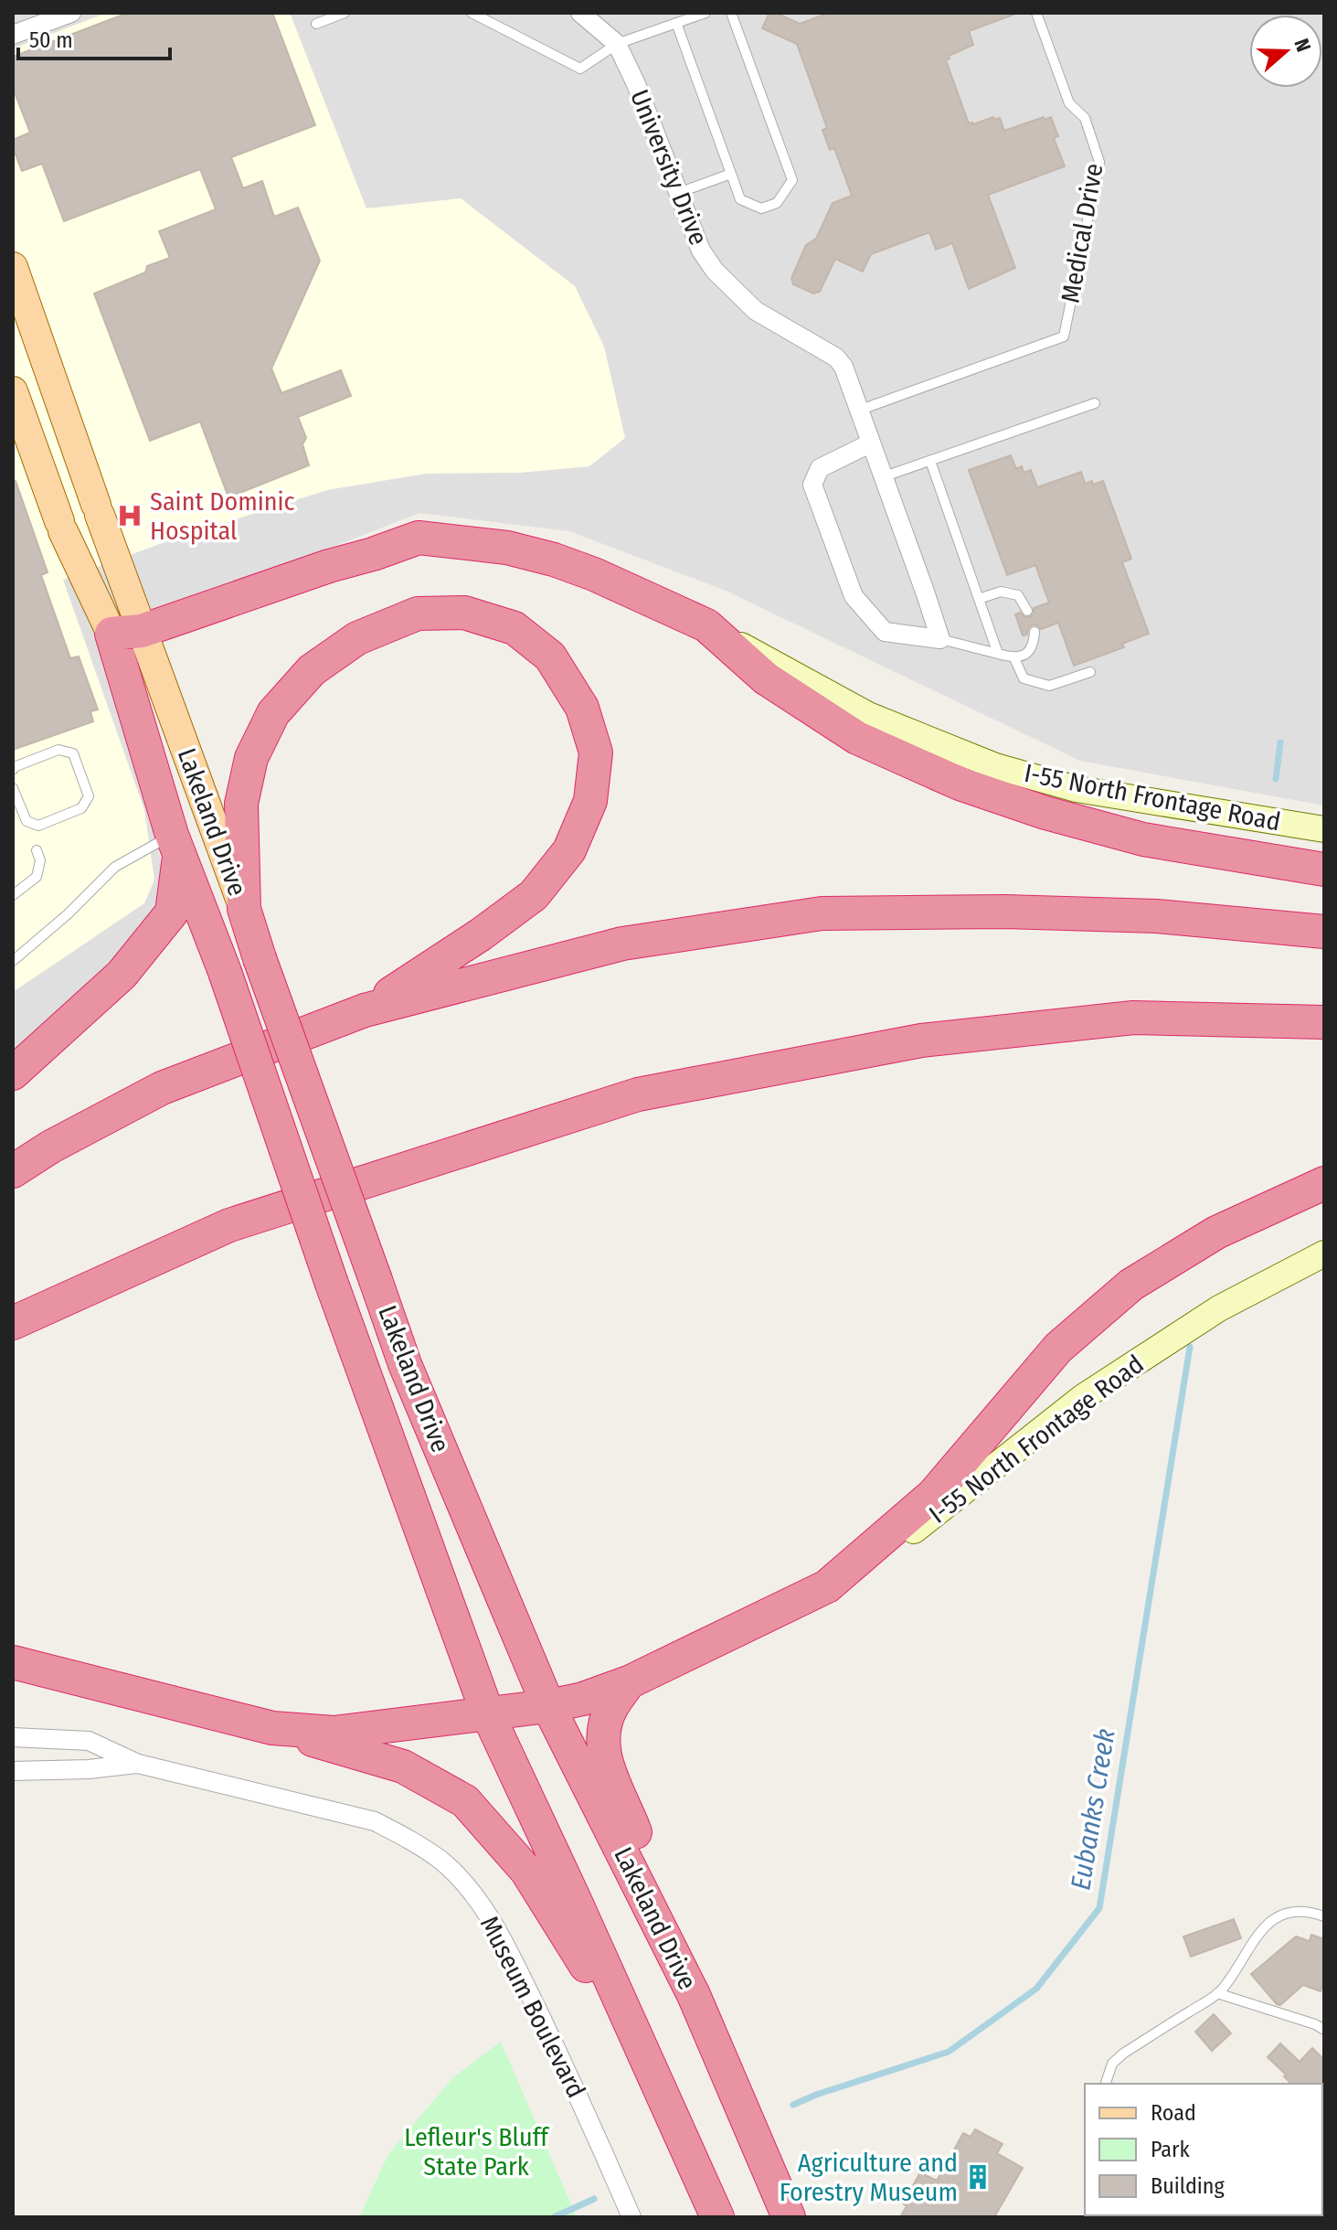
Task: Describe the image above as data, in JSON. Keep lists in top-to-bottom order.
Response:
{
  "streets": {
    "highway": ["Lakeland Drive"],
    "street": ["University Drive", "I-55 North Frontage Road", "Museum Boulevard"],
    "lane": ["Medical Drive"]
  },
  "crossings": [
    ["University Drive", "Medical Drive"]
  ],
  "water": ["Eubanks Creek"],
  "parks": ["Lefleur's Bluff State Park"],
  "places": {
    "hospital": ["Saint Dominic Hospital"],
    "building": ["Agriculture and Forestry Museum"]
  },
  "legend": ["Road", "Park", "Building"],
  "scale_bar": "50 m",
  "north": "right"
}
